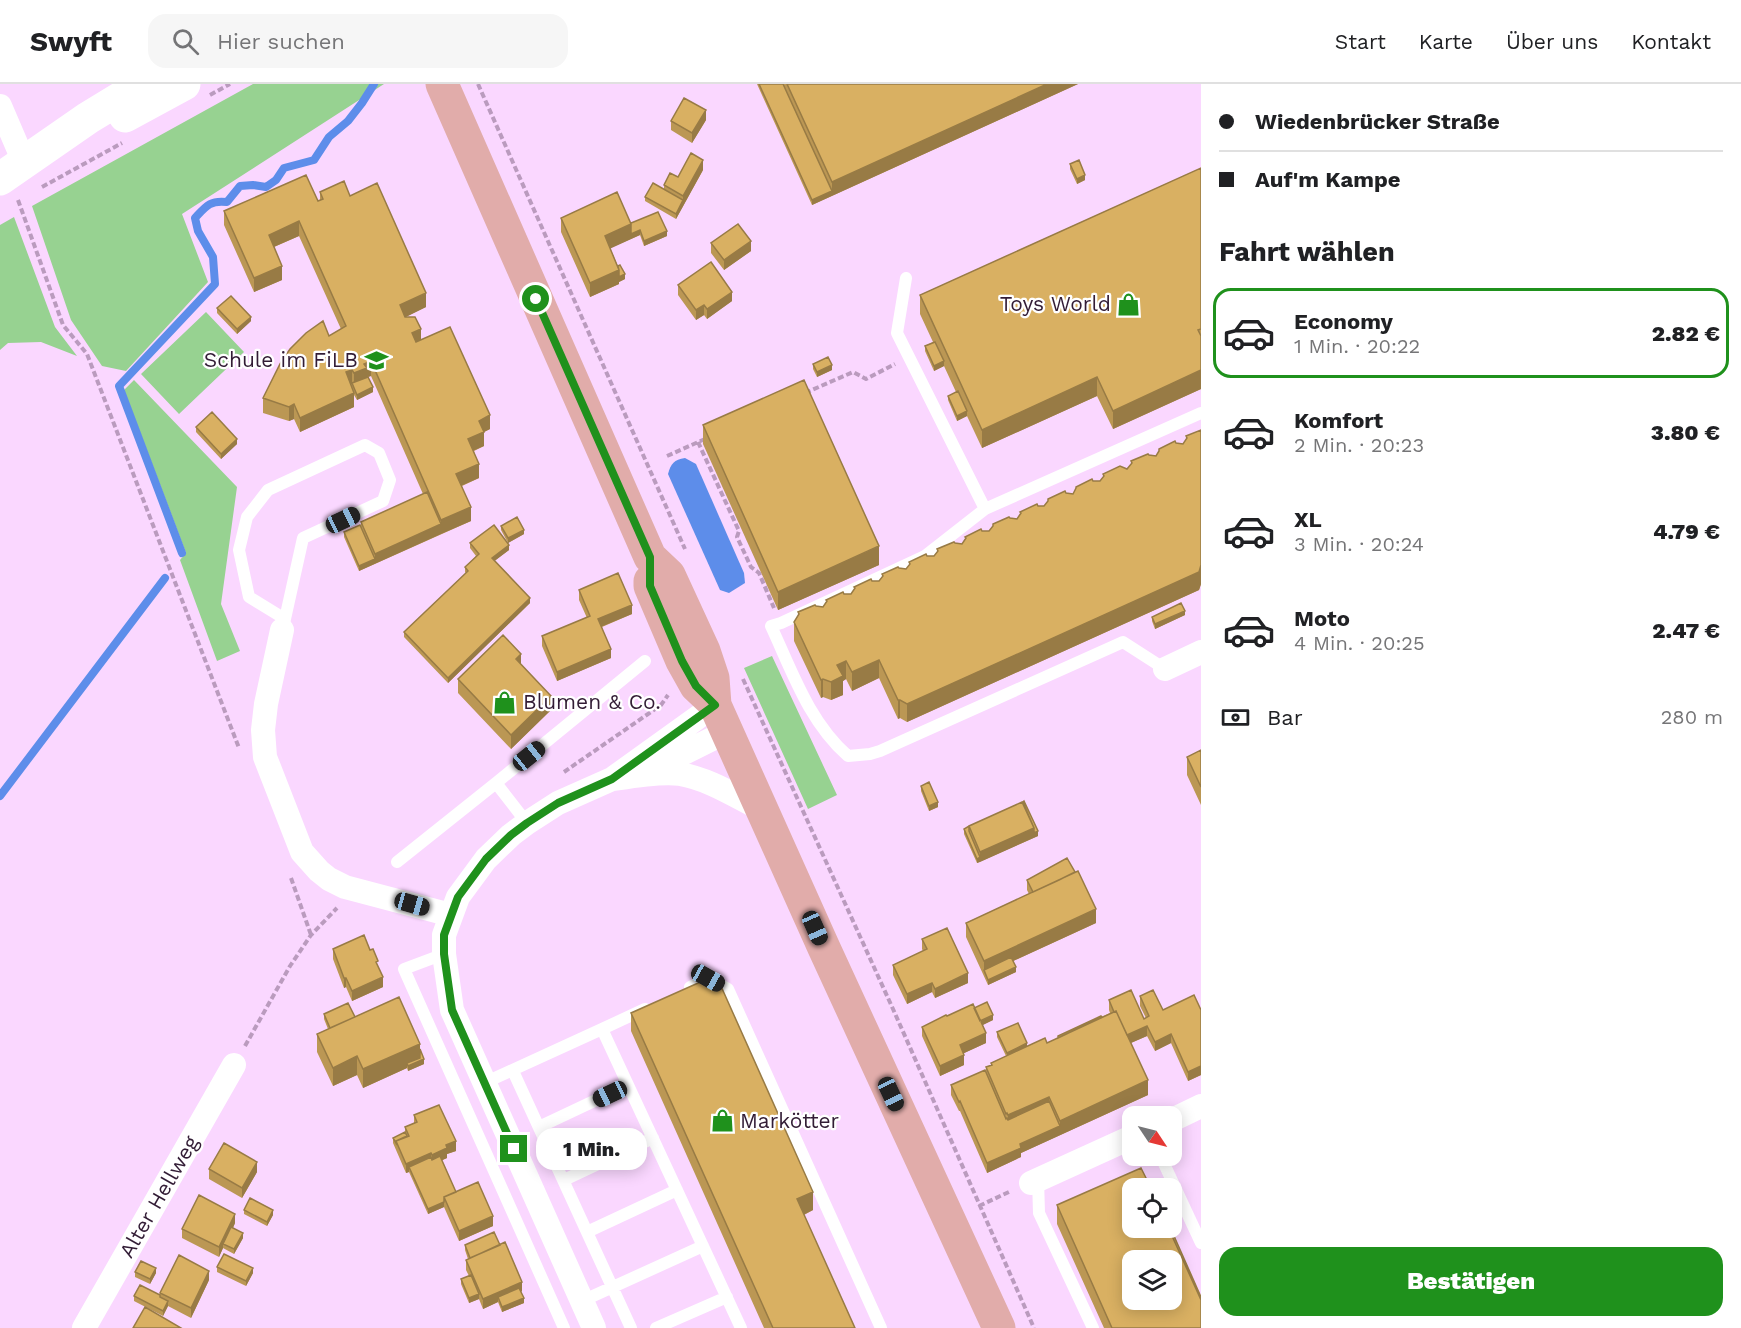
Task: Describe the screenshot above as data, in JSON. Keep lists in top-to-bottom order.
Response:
{
  "streets": {
    "street": ["Alter Hellweg"]
  },
  "places": {
    "shop": ["Toys World", "Blumen & Co.", "Markötter"],
    "school or university": ["Schule im FiLB"]
  },
  "north": "bottom right",
  "page": {
    "header": "Swyft",
    "search": "Hier suchen",
    "nav": [
      "Start",
      "Karte",
      "Über uns",
      "Kontakt"
    ],
    "banner": ["Wiedenbrücker Straße", "Auf'm Kampe"],
    "heading": "Fahrt wählen",
    "list": [
      {
        "name": "Economy",
        "note": "1 Min. · 20:22",
        "value": "2.82 €"
      },
      {
        "name": "Komfort",
        "note": "2 Min. · 20:23",
        "value": "3.80 €"
      },
      {
        "name": "XL",
        "note": "3 Min. · 20:24",
        "value": "4.79 €"
      },
      {
        "name": "Moto",
        "note": "4 Min. · 20:25",
        "value": "2.47 €"
      }
    ],
    "pay": ["Bar", "280 m"],
    "bubble": "1 Min.",
    "buttons": "Bestätigen"
  }
}
